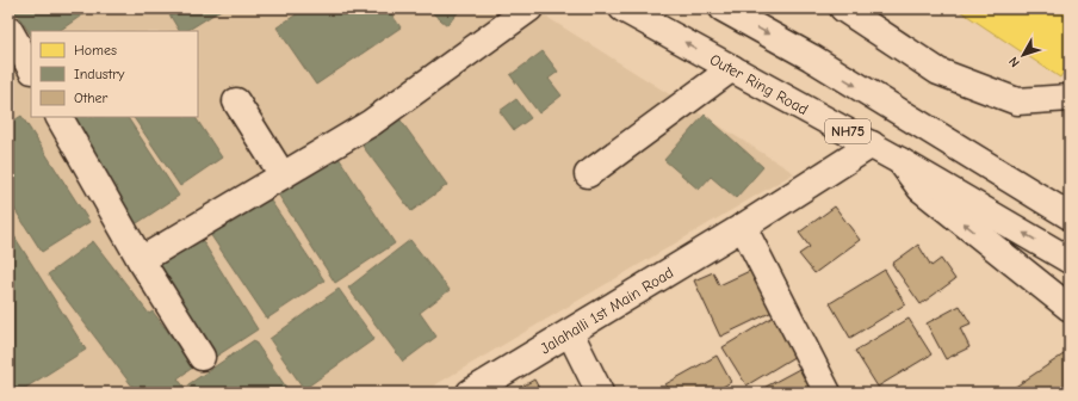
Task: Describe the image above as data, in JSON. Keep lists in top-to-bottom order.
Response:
{
  "streets": {
    "main road": ["Outer Ring Road", "NH75", "Jalahalli 1st Main Road"]
  },
  "crossings": [
    ["Outer Ring Road", "Jalahalli 1st Main Road"]
  ],
  "legend": ["Homes", "Industry", "Other"],
  "north": "bottom left"
}
